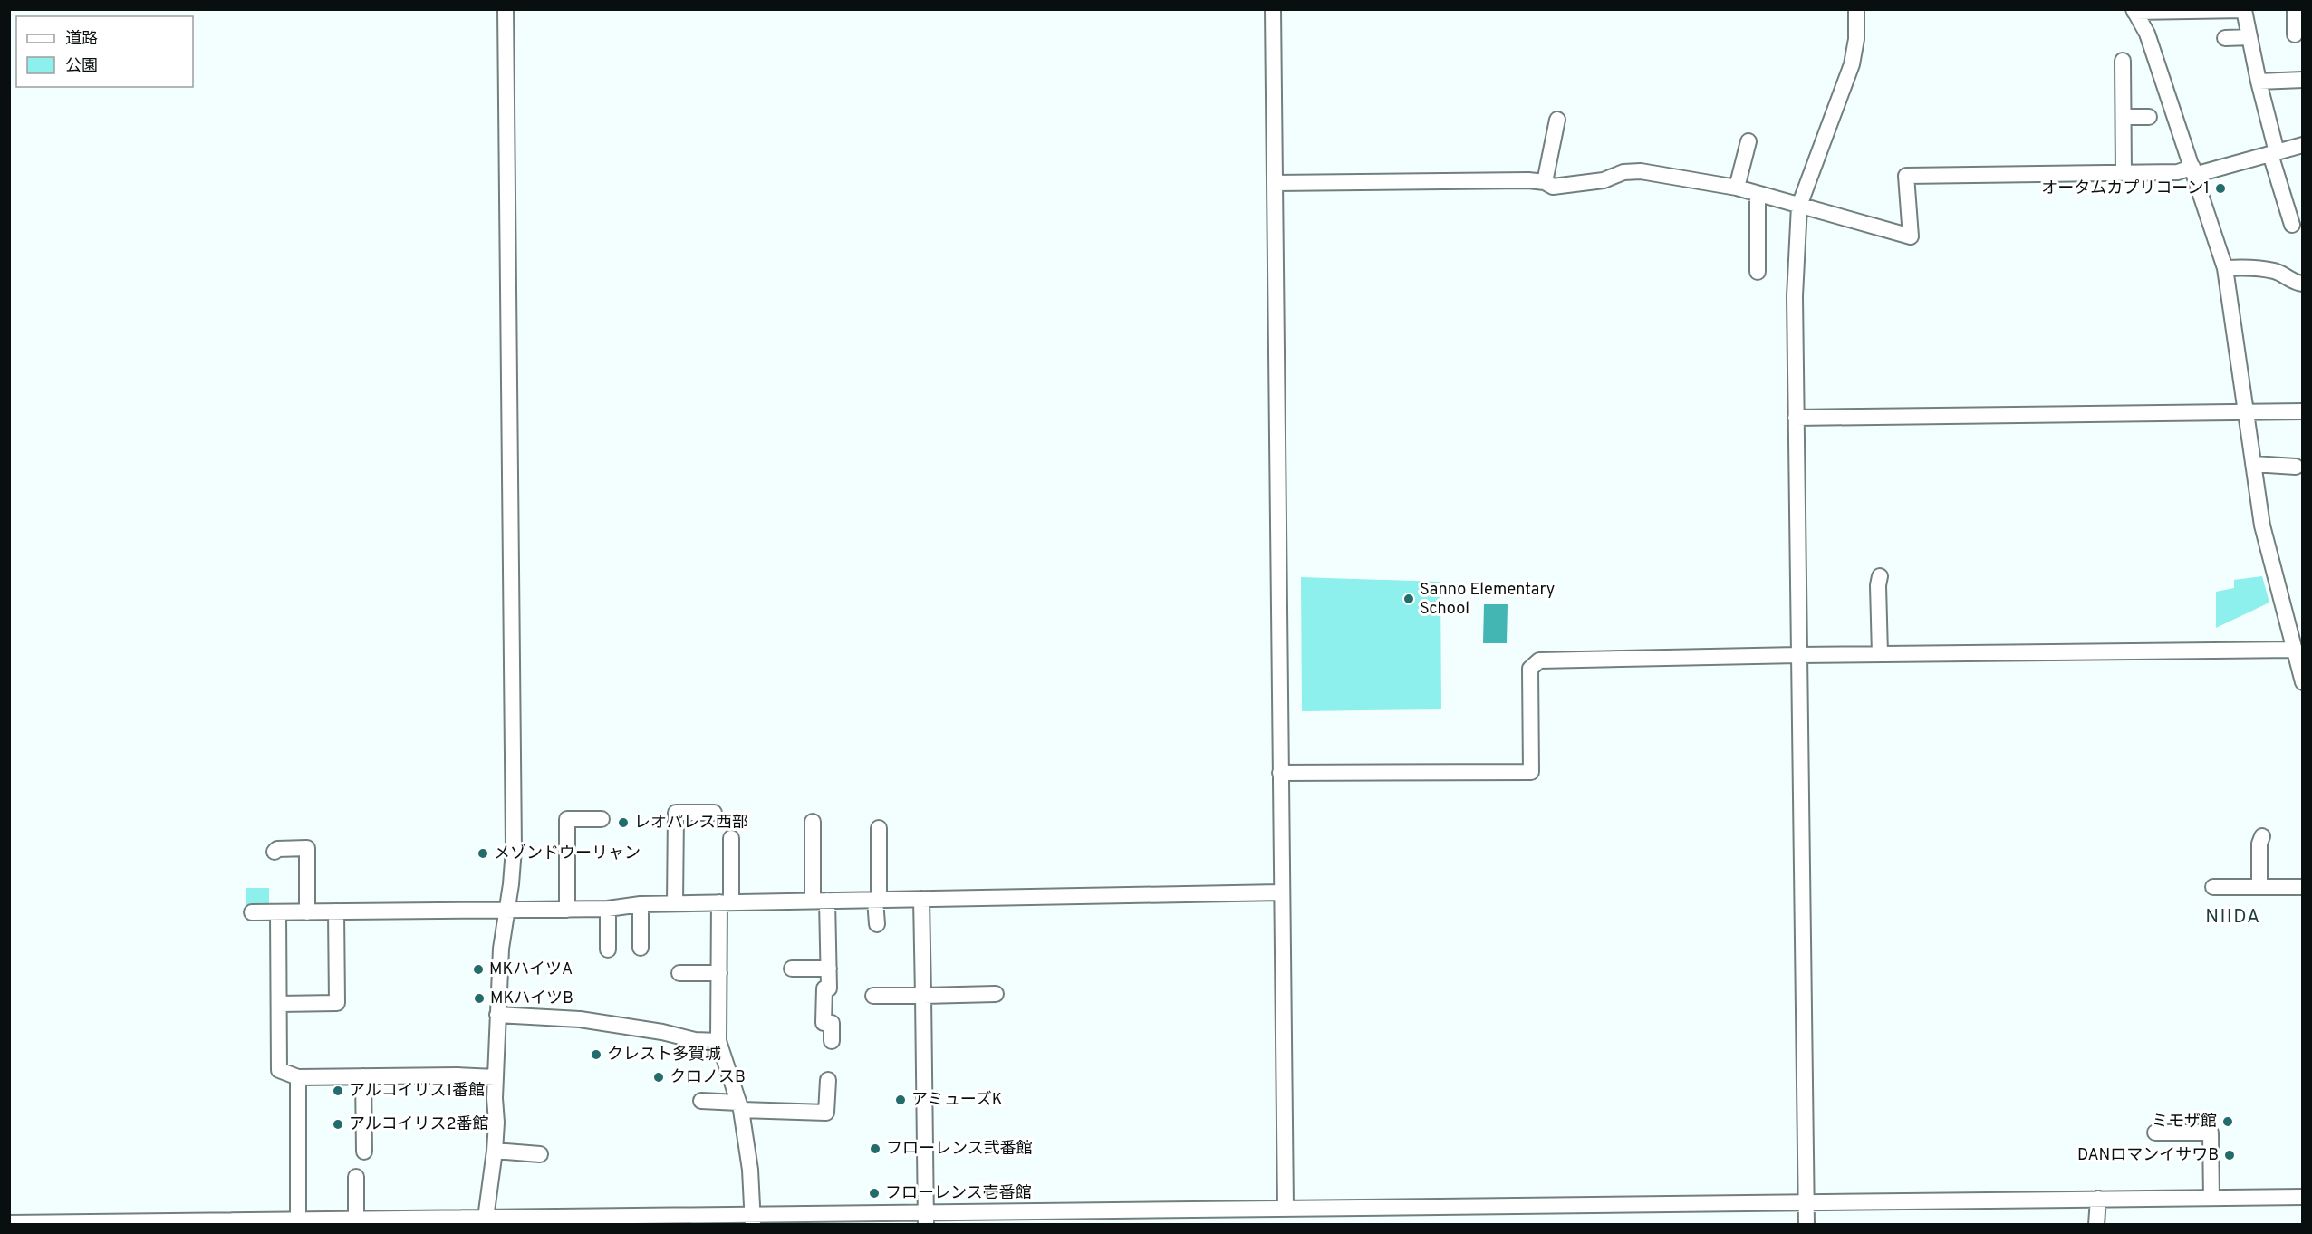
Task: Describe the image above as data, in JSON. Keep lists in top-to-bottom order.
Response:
{
  "districts": ["NIIDA"],
  "places": [
    "オータムカプリコーン1",
    "Sanno Elementary School",
    "レオパレス西部",
    "メゾンドウーリャン",
    "MKハイツA",
    "MKハイツB",
    "クレスト多賀城",
    "クロノスB",
    "アルコイリス1番館",
    "アミューズK",
    "ミモザ館",
    "アルコイリス2番館",
    "フローレンス弐番館",
    "DANロマンイサワB",
    "フローレンス壱番館"
  ],
  "legend": ["道路", "公園"]
}
